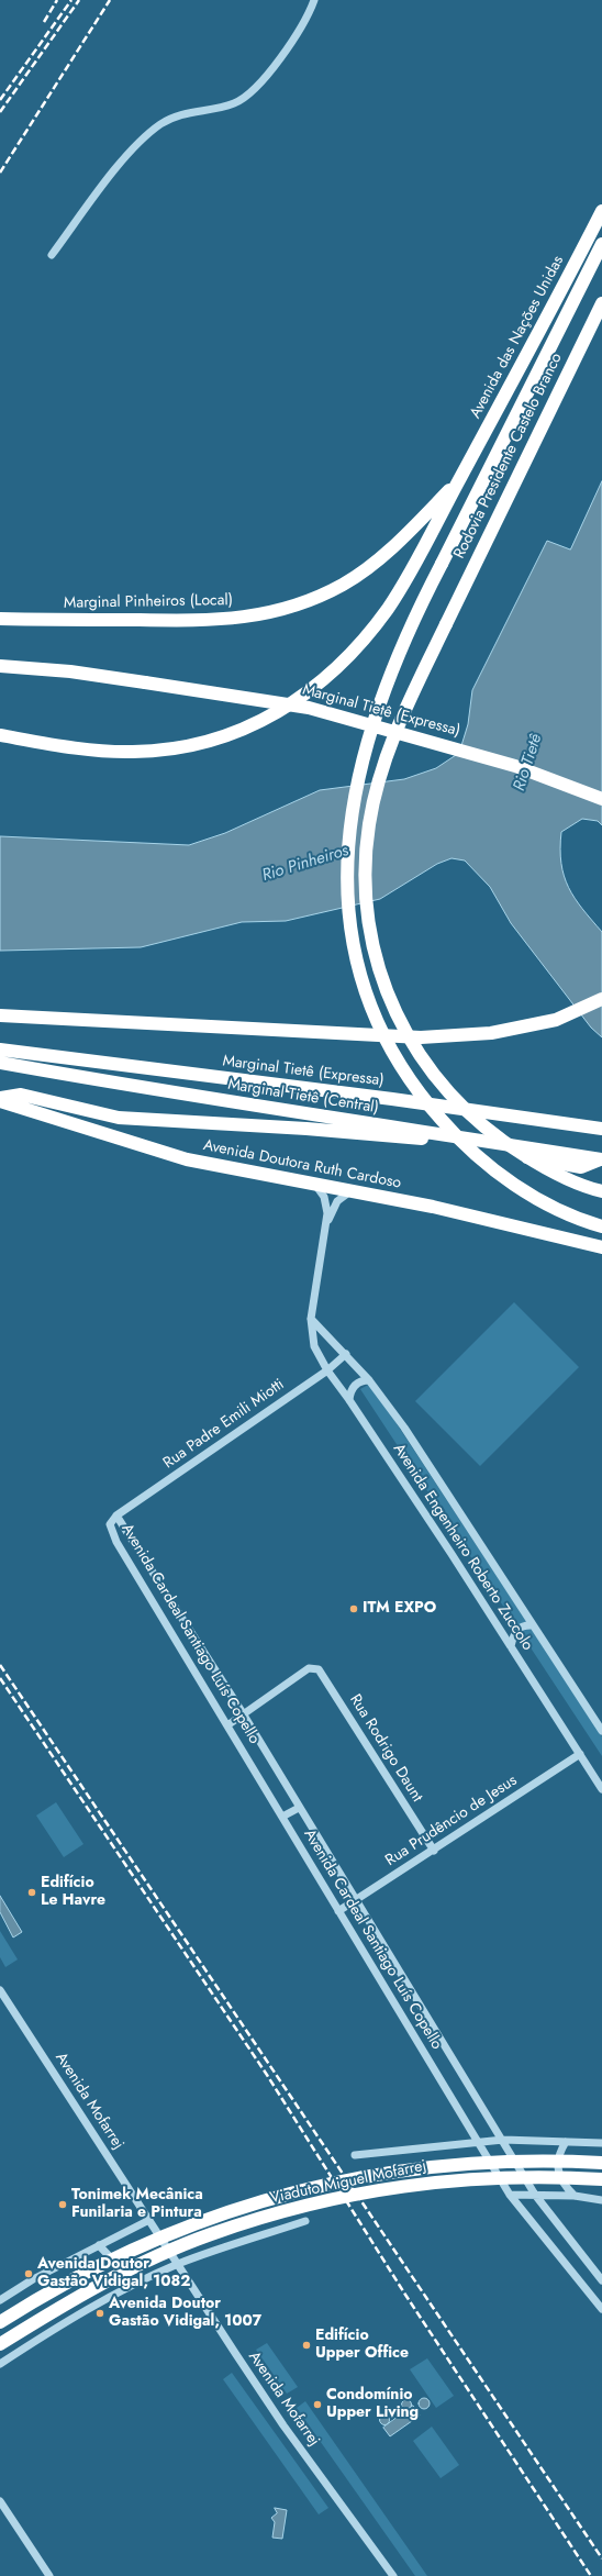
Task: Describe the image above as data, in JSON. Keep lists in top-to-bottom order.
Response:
{
  "streets": {
    "highway": [
      "Avenida das Nações Unidas",
      "Rodovia Presidente Castelo Branco",
      "Marginal Pinheiros (Local)",
      "Marginal Tietê (Expressa)",
      "Marginal Tietê (Central)",
      "Avenida Doutora Ruth Cardoso",
      "Viaduto Miguel Mofarrej"
    ],
    "street": [
      "Rua Padre Emili Miotti",
      "Avenida Engenheiro Roberto Zuccolo",
      "Avenida Cardeal Santiago Luís Copello",
      "Rua Rodrigo Daunt",
      "Rua Prudêncio de Jesus",
      "Avenida Mofarrej"
    ]
  },
  "crossings": [
    ["Avenida das Nações Unidas", "Marginal Pinheiros (Local)"],
    ["Avenida Doutora Ruth Cardoso", "Avenida Engenheiro Roberto Zuccolo"],
    ["Rua Padre Emili Miotti", "Avenida Engenheiro Roberto Zuccolo"],
    ["Rua Padre Emili Miotti", "Avenida Cardeal Santiago Luís Copello"],
    ["Avenida Engenheiro Roberto Zuccolo", "Rua Prudêncio de Jesus"],
    ["Avenida Cardeal Santiago Luís Copello", "Rua Rodrigo Daunt"],
    ["Avenida Cardeal Santiago Luís Copello", "Rua Prudêncio de Jesus"],
    ["Rua Rodrigo Daunt", "Rua Prudêncio de Jesus"]
  ],
  "water": ["Rio Tietê", "Rio Pinheiros"],
  "places": [
    "ITM EXPO",
    "Edifício Le Havre",
    "Tonimek Mecânica Funilaria e Pintura",
    "Avenida Doutor Gastão Vidigal, 1082",
    "Avenida Doutor Gastão Vidigal, 1007",
    "Edifício Upper Office",
    "Condomínio Upper Living"
  ]
}
